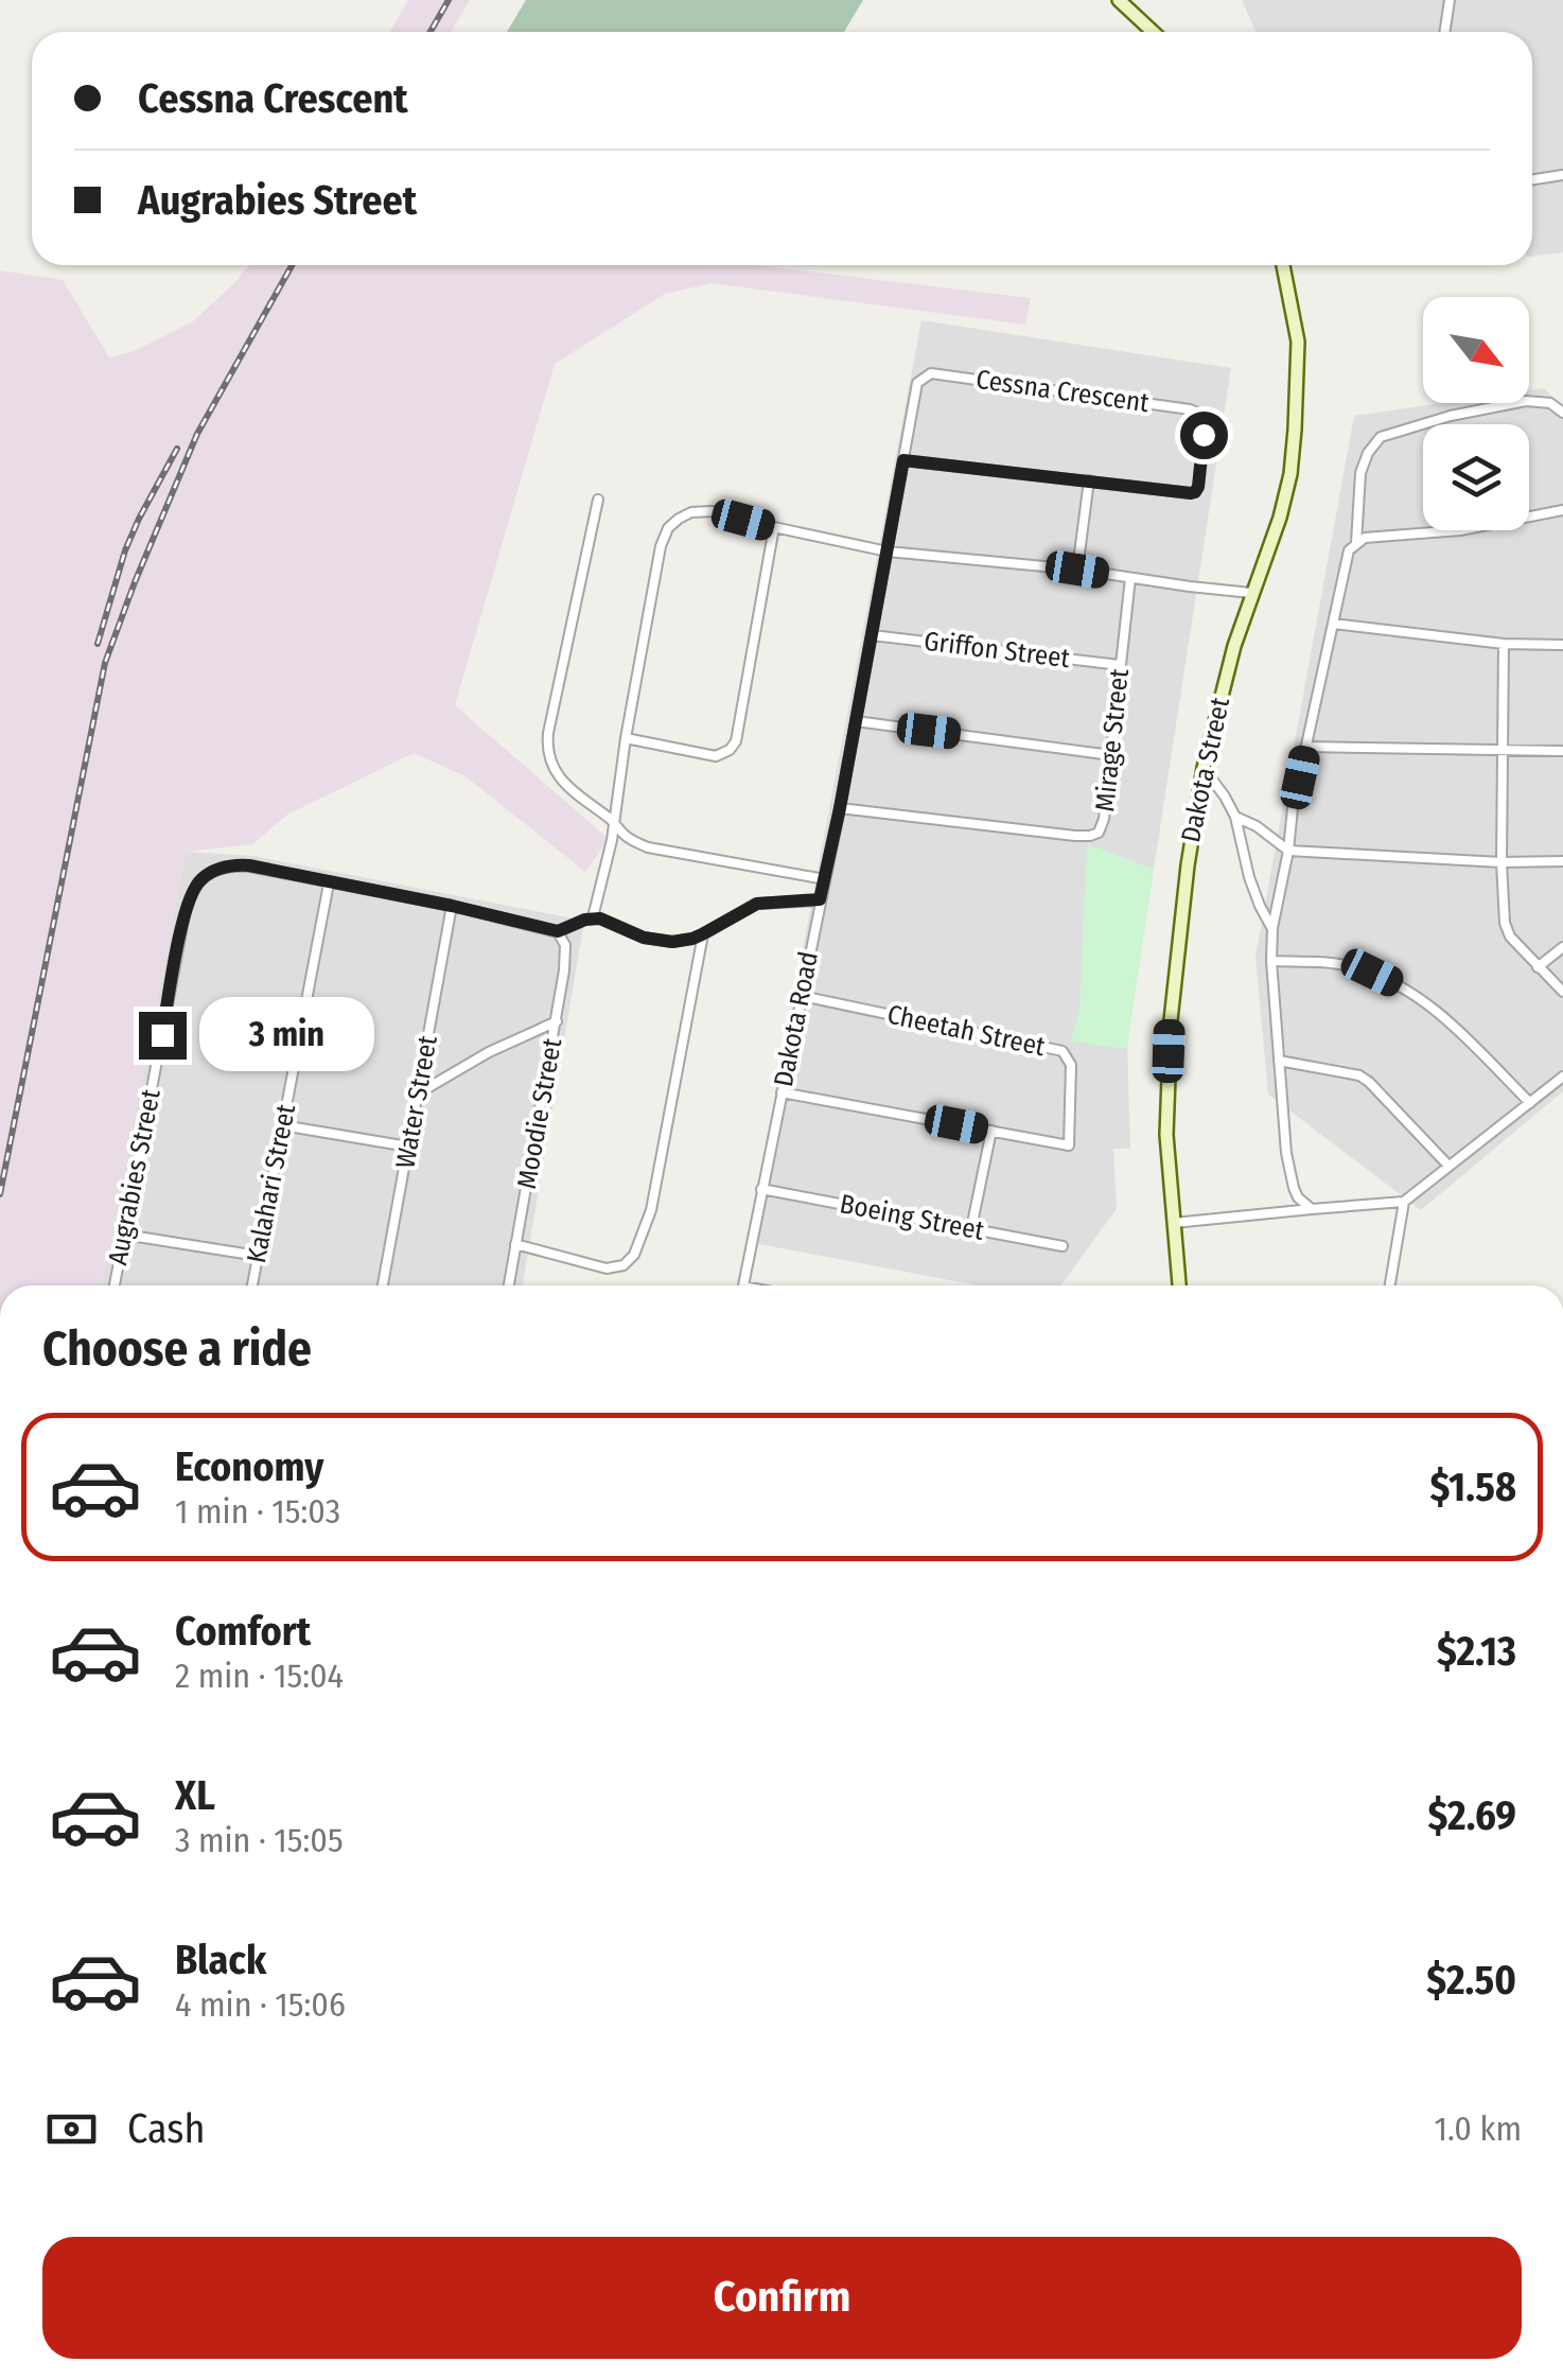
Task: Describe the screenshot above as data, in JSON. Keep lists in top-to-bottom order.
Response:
{
  "streets": {
    "street": [
      "Cessna Crescent",
      "Griffon Street",
      "Mirage Street",
      "Dakota Street",
      "Dakota Road",
      "Cheetah Street",
      "Water Street",
      "Moodie Street",
      "Augrabies Street",
      "Kalahari Street",
      "Boeing Street"
    ]
  },
  "crossings": [
    ["Cessna Crescent", "Dakota Road"],
    ["Griffon Street", "Mirage Street"],
    ["Griffon Street", "Dakota Road"],
    ["Mirage Street", "Dakota Road"],
    ["Dakota Road", "Cheetah Street"],
    ["Dakota Road", "Boeing Street"],
    ["Augrabies Street", "Kalahari Street"]
  ],
  "north": "bottom right",
  "page": {
    "banner": ["Cessna Crescent", "Augrabies Street"],
    "bubble": "3 min",
    "heading": "Choose a ride",
    "list": [
      {
        "name": "Economy",
        "note": "1 min · 15:03",
        "value": "$1.58"
      },
      {
        "name": "Comfort",
        "note": "2 min · 15:04",
        "value": "$2.13"
      },
      {
        "name": "XL",
        "note": "3 min · 15:05",
        "value": "$2.69"
      },
      {
        "name": "Black",
        "note": "4 min · 15:06",
        "value": "$2.50"
      }
    ],
    "pay": ["Cash", "1.0 km"],
    "buttons": "Confirm"
  }
}
